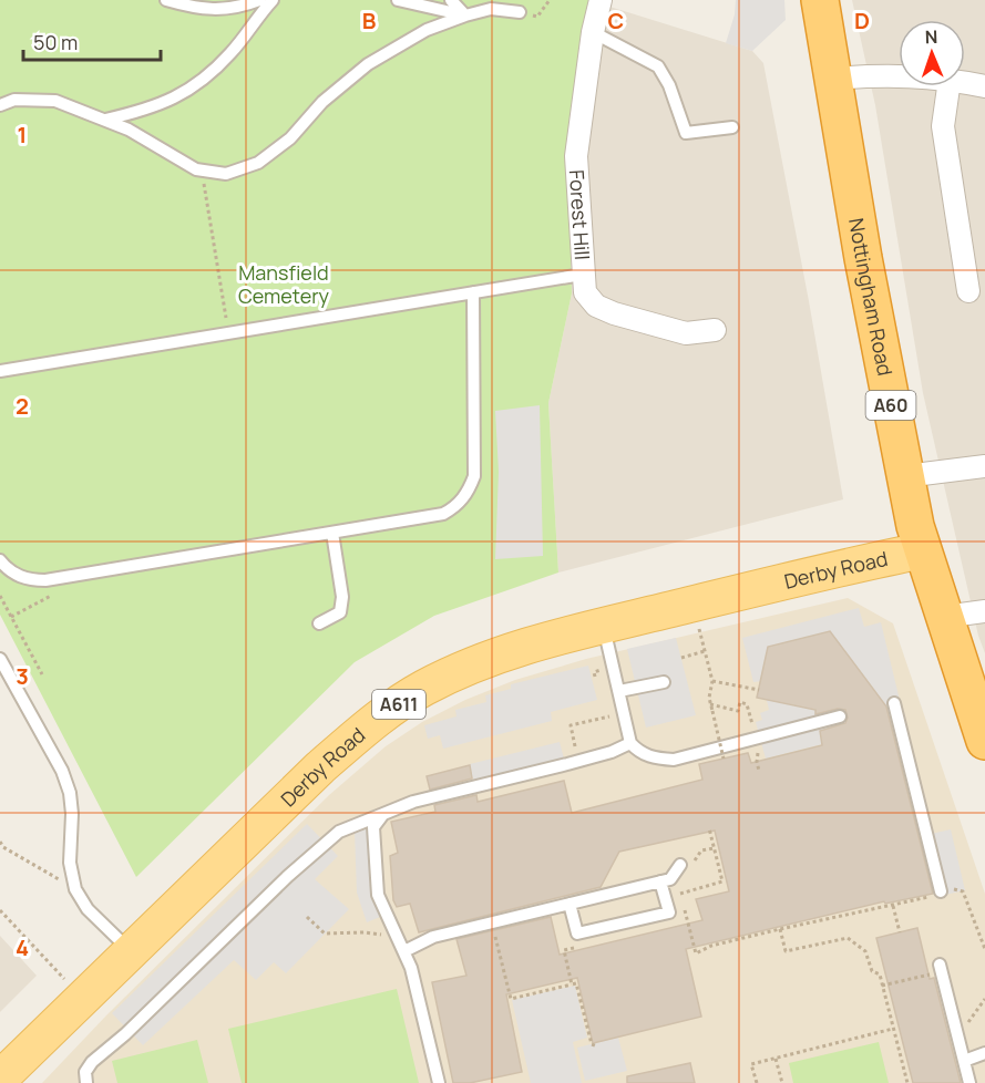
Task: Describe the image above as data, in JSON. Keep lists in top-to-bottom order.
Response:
{
  "streets": {
    "highway": ["Nottingham Road", "A60"],
    "main road": ["Derby Road", "A611"],
    "street": ["Forest Hill"]
  },
  "crossings": [
    ["Nottingham Road", "Derby Road"]
  ],
  "parks": ["Mansfield Cemetery"],
  "scale_bar": "50 m",
  "north": "top",
  "grid": {
    "columns": ["B", "C", "D"],
    "rows": [
      "1",
      "2",
      "3",
      "4"
    ]
  }
}
